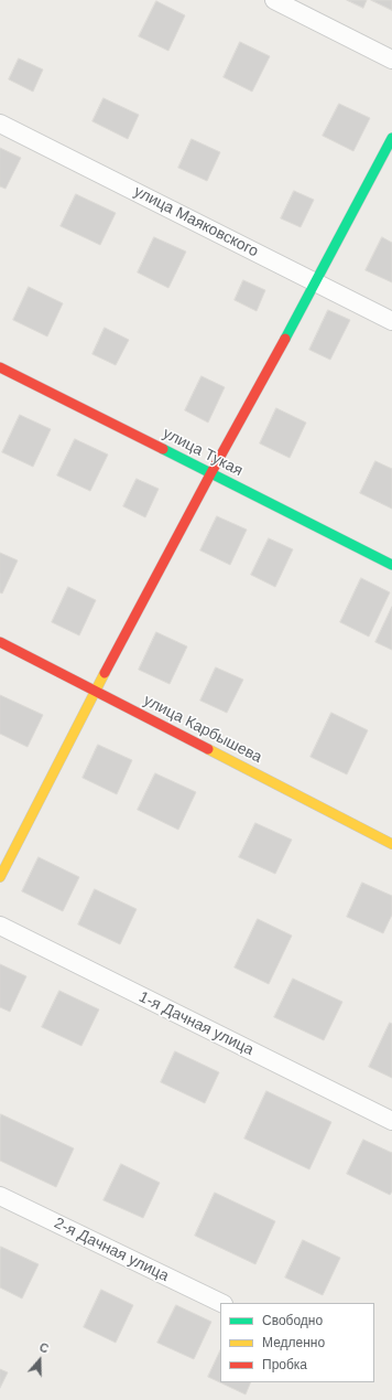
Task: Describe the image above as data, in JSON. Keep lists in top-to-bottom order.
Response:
{
  "streets": {
    "street": [
      "улица Маяковского",
      "улица Тукая",
      "улица Карбышева",
      "1-я Дачная улица",
      "2-я Дачная улица"
    ]
  },
  "legend": ["Свободно", "Медленно", "Пробка"],
  "north": "top"
}
